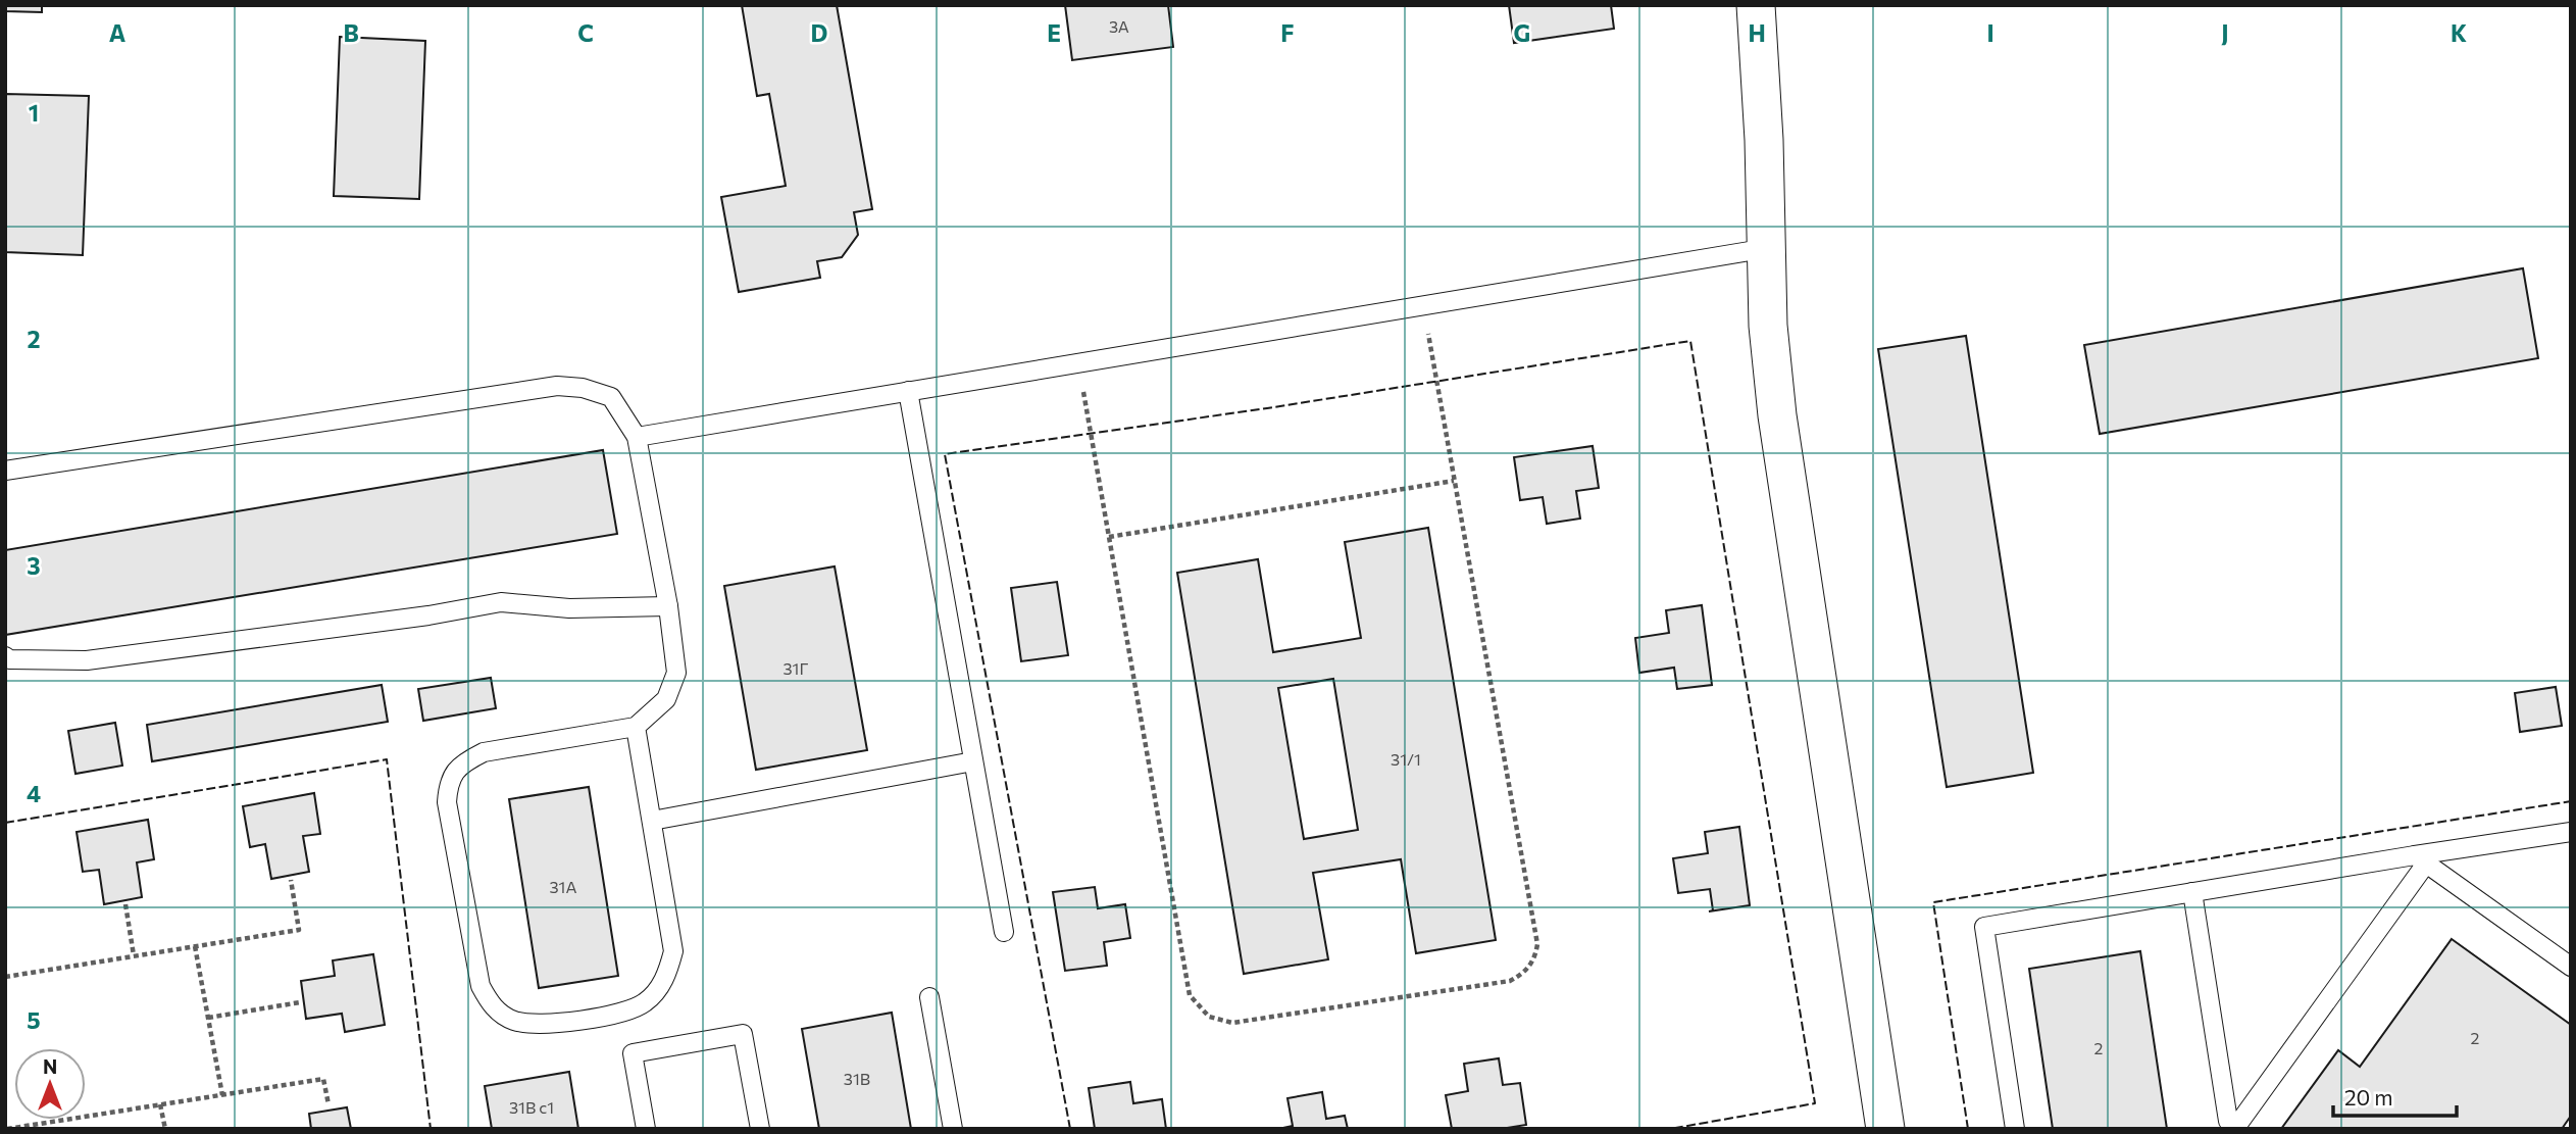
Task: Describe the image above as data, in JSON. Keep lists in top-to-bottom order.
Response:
{
  "house_numbers": [
    "3А",
    "31Г",
    "31/1",
    "31А",
    "2",
    "2",
    "31В",
    "31В с1"
  ],
  "scale_bar": "20 m",
  "north": "top",
  "grid": {
    "columns": [
      "A",
      "B",
      "C",
      "D",
      "E",
      "F",
      "G",
      "H",
      "I",
      "J",
      "K"
    ],
    "rows": [
      "1",
      "2",
      "3",
      "4",
      "5"
    ]
  }
}
